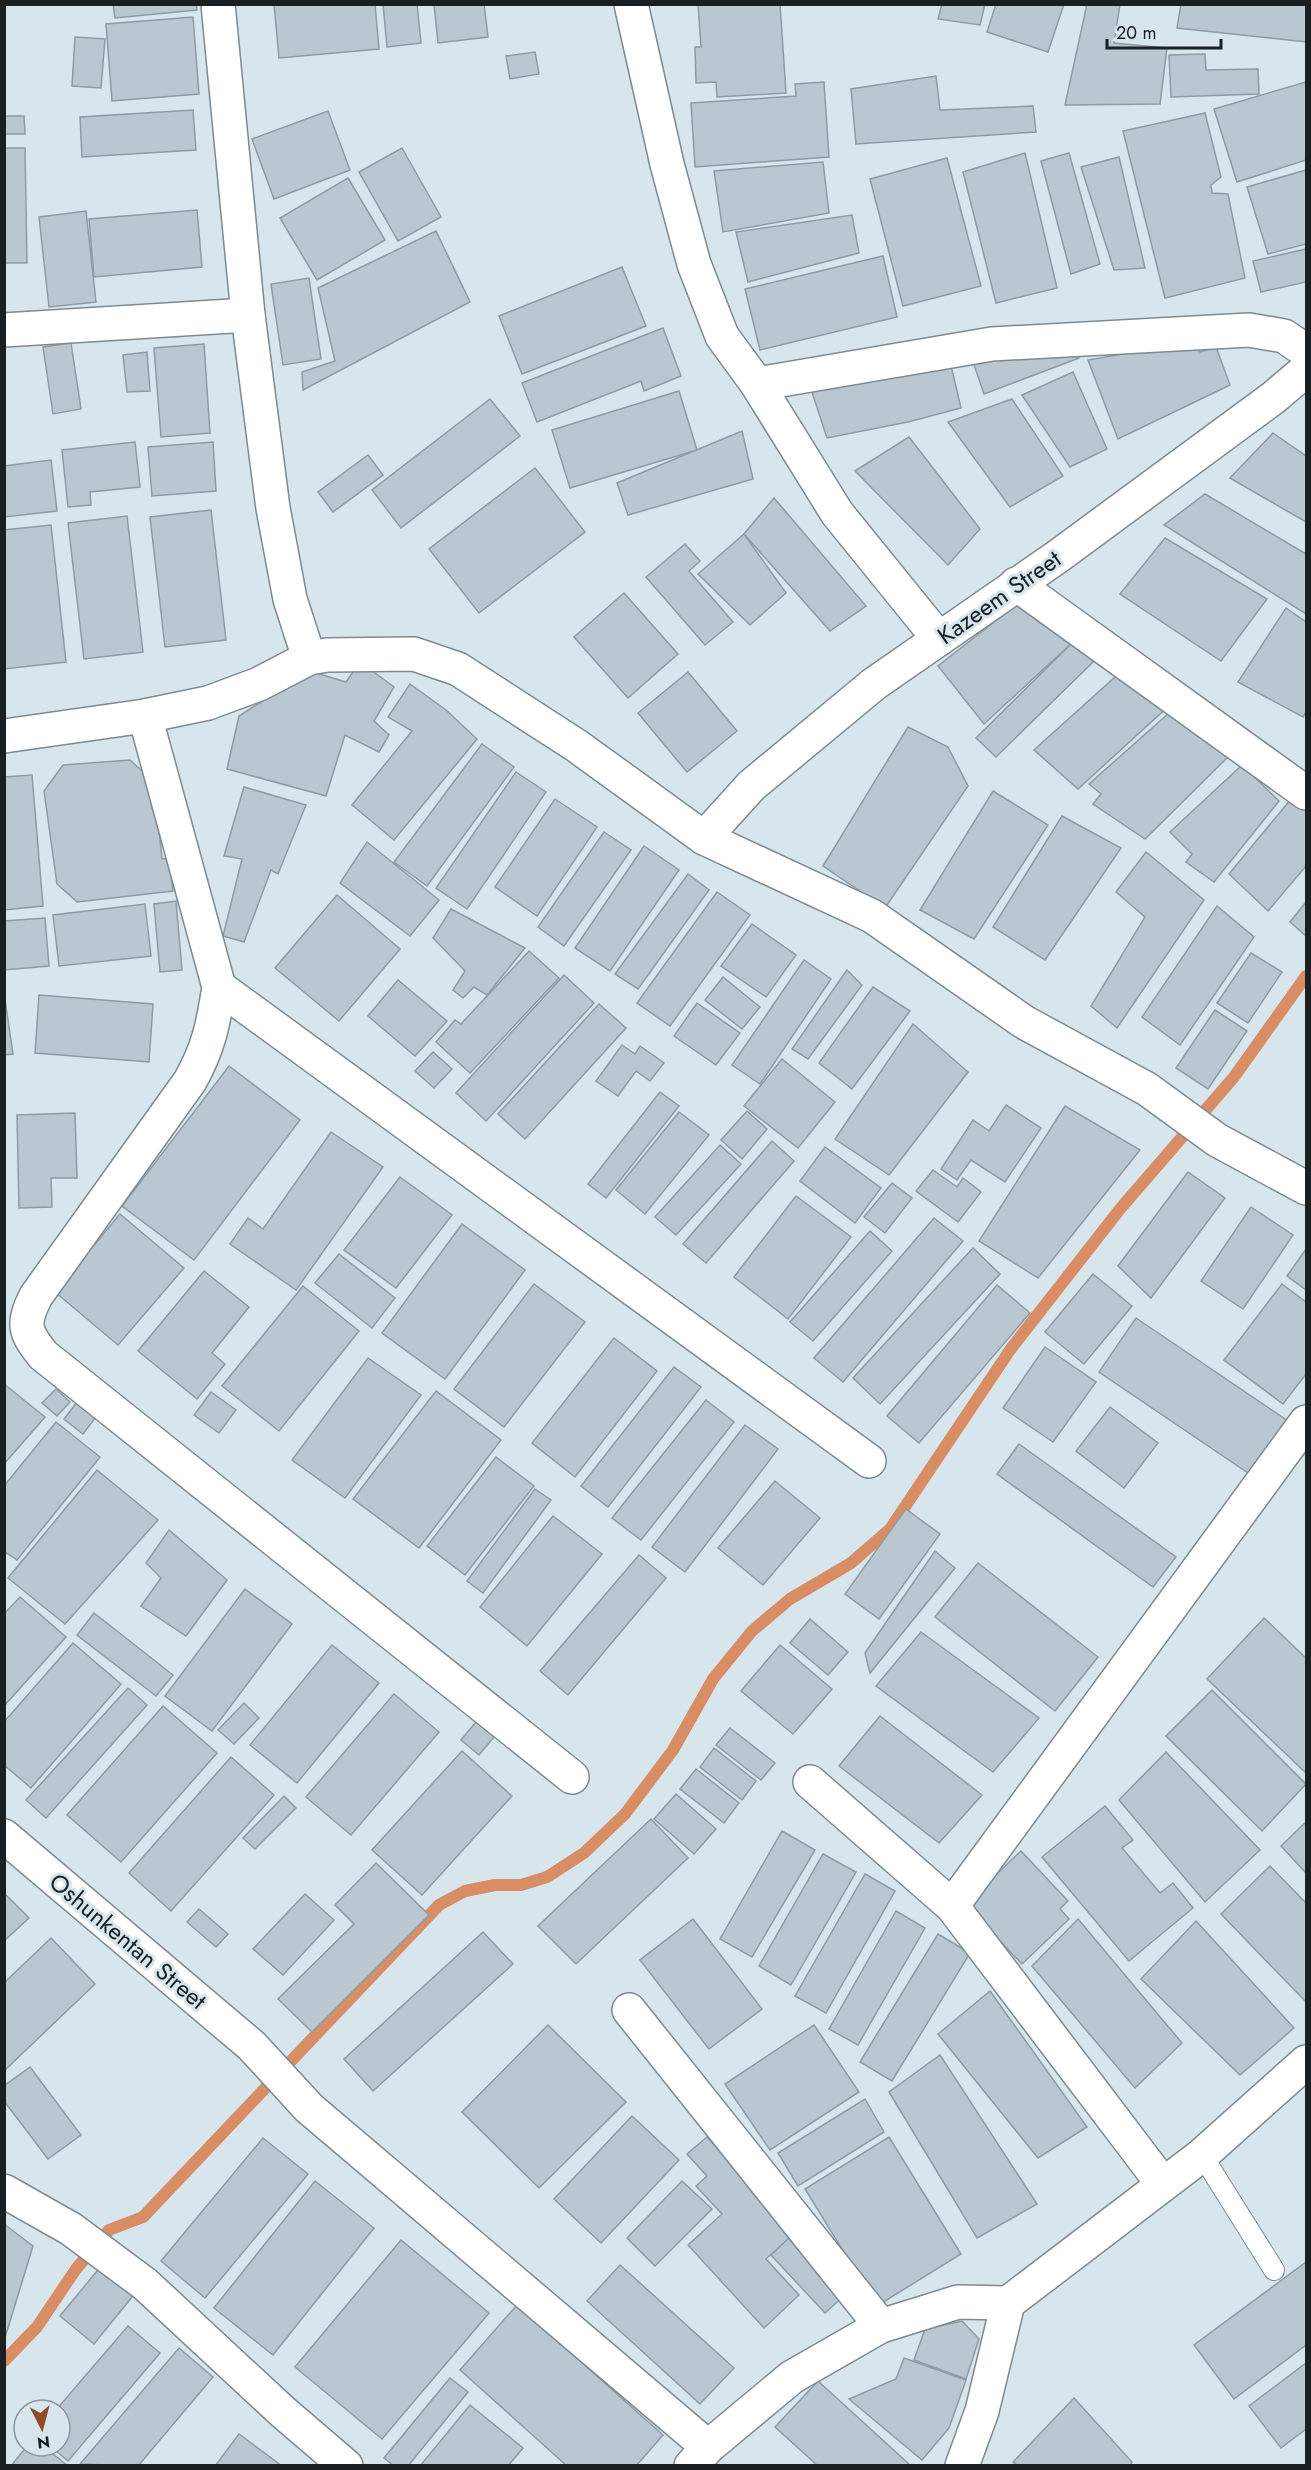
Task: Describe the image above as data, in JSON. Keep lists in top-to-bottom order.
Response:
{
  "streets": {
    "street": ["Kazeem Street", "Oshunkentan Street"]
  },
  "scale_bar": "20 m",
  "north": "bottom"
}
